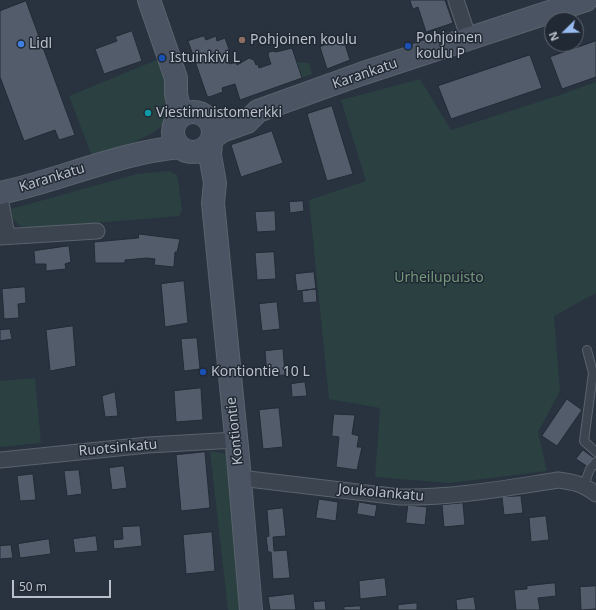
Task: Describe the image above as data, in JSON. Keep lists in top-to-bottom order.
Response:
{
  "streets": {
    "street": [
      "Karankatu",
      "Kontiontie",
      "Ruotsinkatu",
      "Joukolankatu"
    ]
  },
  "crossings": [
    ["Karankatu", "Kontiontie"],
    ["Kontiontie", "Ruotsinkatu"],
    ["Kontiontie", "Joukolankatu"]
  ],
  "parks": ["Urheilupuisto"],
  "places": [
    "Pohjoinen koulu",
    "Lidl",
    "Pohjoinen koulu P",
    "Istuinkivi L",
    "Viestimuistomerkki",
    "Kontiontie 10 L"
  ],
  "scale_bar": "50 m",
  "north": "bottom left"
}
